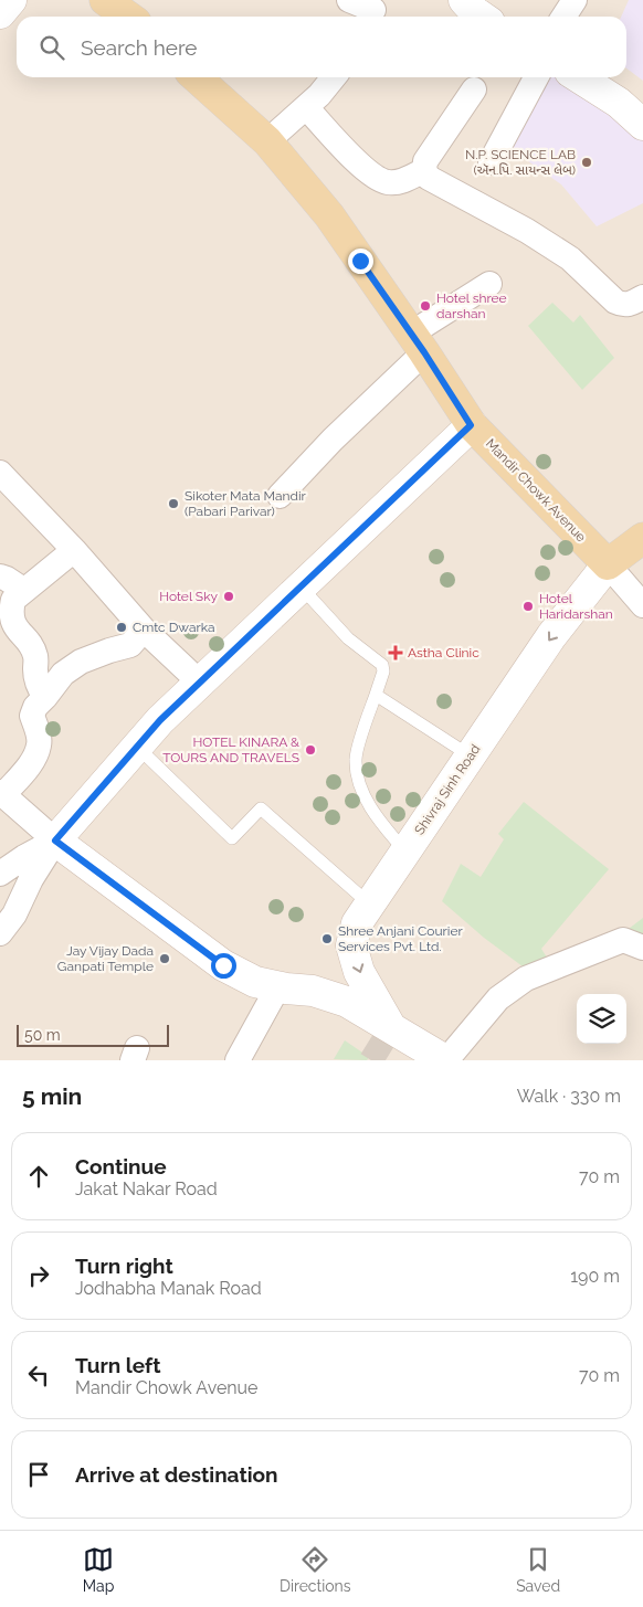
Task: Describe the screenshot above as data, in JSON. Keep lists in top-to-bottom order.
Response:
{
  "streets": {
    "main road": ["Mandir Chowk Avenue", "Shivraj Sinh Road"]
  },
  "crossings": [
    ["Mandir Chowk Avenue", "Shivraj Sinh Road"]
  ],
  "one_way": ["Shivraj Sinh Road"],
  "places": {
    "other": [
      "N.P. SCIENCE LAB (ઍન.પિ. સાયન્સ લેબ)",
      "Hotel shree darshan",
      "Sikoter Mata Mandir (Pabari Parivar)",
      "Hotel Sky",
      "Hotel Haridarshan",
      "Cmtc Dwarka",
      "HOTEL KINARA & TOURS AND TRAVELS",
      "Shree Anjani Courier Services Pvt. Ltd.",
      "Jay Vijay Dada Ganpati Temple"
    ],
    "health": ["Astha Clinic"]
  },
  "scale_bar": "50 m",
  "page": {
    "search": "Search here",
    "scale": "50 m",
    "heading": ["5 min", "Walk · 330 m"],
    "list": [
      ["Continue", "Jakat Nakar Road", "70 m"],
      ["Turn right", "Jodhabha Manak Road", "190 m"],
      ["Turn left", "Mandir Chowk Avenue", "70 m"],
      "Arrive at destination"
    ],
    "nav": ["Map", "Directions", "Saved"]
  }
}
